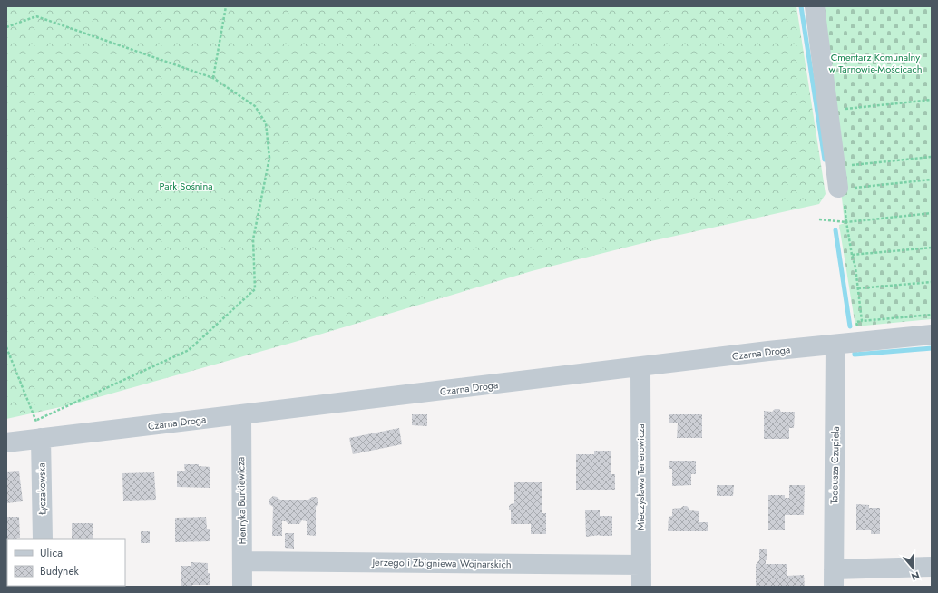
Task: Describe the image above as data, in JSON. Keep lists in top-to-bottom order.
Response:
{
  "streets": {
    "street": [
      "Czarna Droga",
      "Tadeusza Czupiela",
      "Mieczysława Tenerowicza",
      "Łyczakowska",
      "Henryka Burkiewicza",
      "Jerzego i Zbigniewa Wojnarskich"
    ]
  },
  "crossings": [
    ["Czarna Droga", "Tadeusza Czupiela"],
    ["Czarna Droga", "Mieczysława Tenerowicza"],
    ["Czarna Droga", "Łyczakowska"],
    ["Czarna Droga", "Henryka Burkiewicza"],
    ["Mieczysława Tenerowicza", "Jerzego i Zbigniewa Wojnarskich"],
    ["Henryka Burkiewicza", "Jerzego i Zbigniewa Wojnarskich"]
  ],
  "parks": ["Cmentarz Komunalny w Tarnowie-Mościcach", "Park Sośnina"],
  "legend": ["Ulica", "Budynek"],
  "north": "bottom"
}
